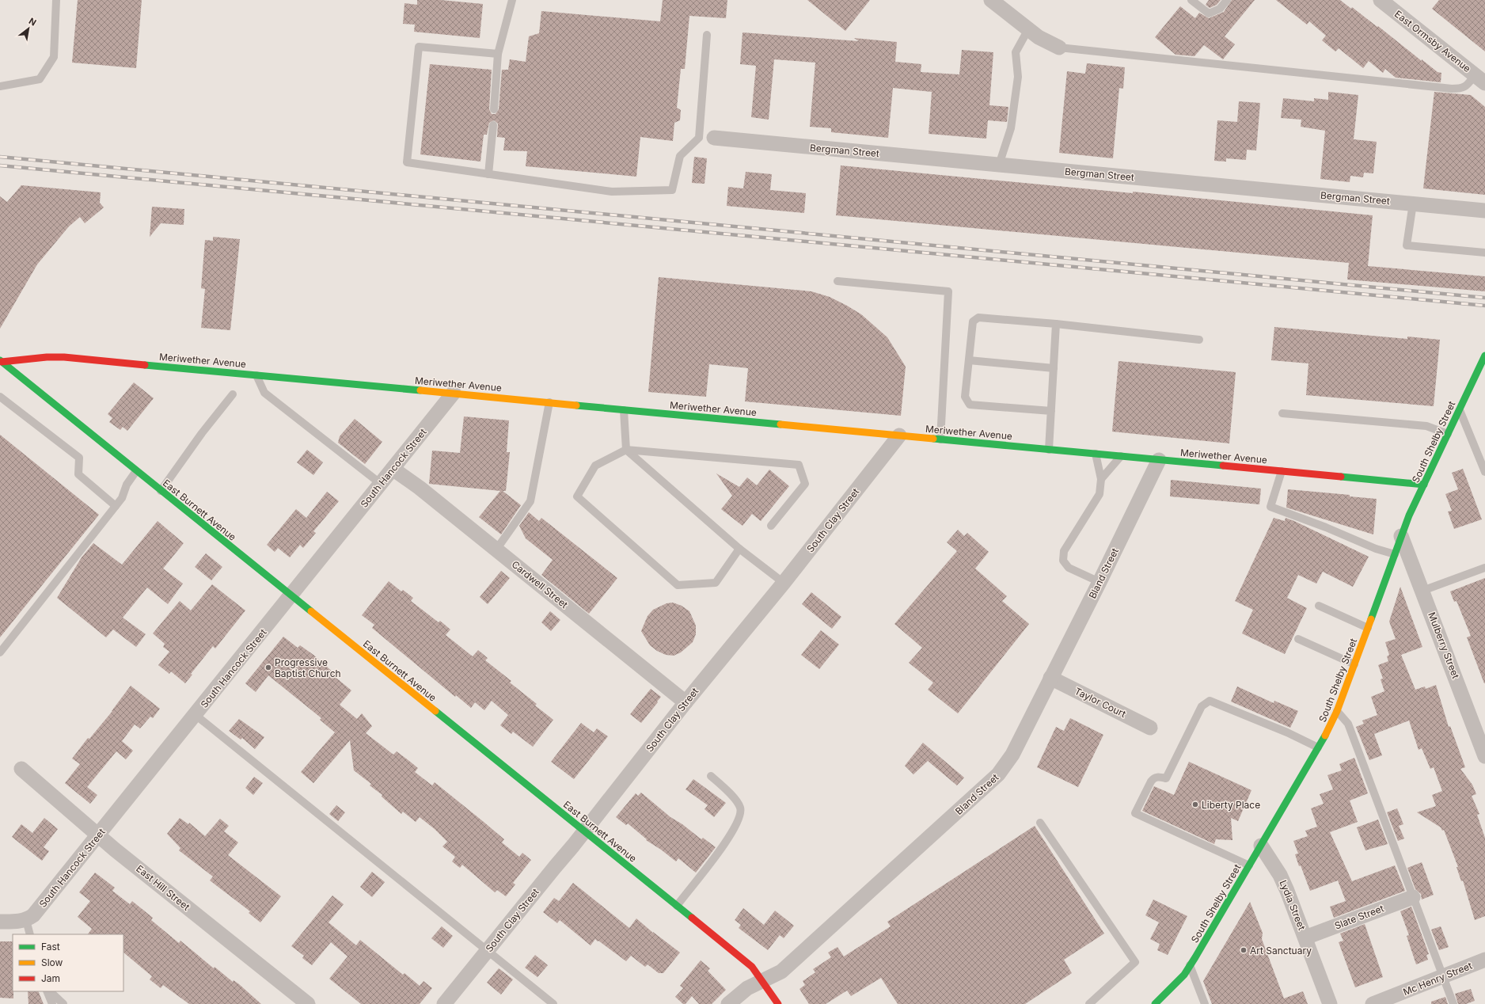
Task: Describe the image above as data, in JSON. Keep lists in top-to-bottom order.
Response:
{
  "streets": {
    "street": [
      "East Ormsby Avenue",
      "Bergman Street",
      "Meriwether Avenue",
      "South Shelby Street",
      "South Hancock Street",
      "East Burnett Avenue",
      "South Clay Street",
      "Bland Street",
      "Cardwell Street",
      "Mulberry Street",
      "Taylor Court",
      "East Hill Street",
      "Lydia Street",
      "Slate Street",
      "Mc Henry Street"
    ]
  },
  "crossings": [
    ["Meriwether Avenue", "South Shelby Street"],
    ["Meriwether Avenue", "South Hancock Street"],
    ["Meriwether Avenue", "East Burnett Avenue"],
    ["Meriwether Avenue", "South Clay Street"],
    ["Meriwether Avenue", "Bland Street"],
    ["South Shelby Street", "Mulberry Street"],
    ["South Shelby Street", "Lydia Street"],
    ["South Hancock Street", "East Burnett Avenue"],
    ["South Hancock Street", "Cardwell Street"],
    ["South Hancock Street", "East Hill Street"],
    ["East Burnett Avenue", "South Clay Street"],
    ["East Burnett Avenue", "Bland Street"],
    ["South Clay Street", "Cardwell Street"],
    ["Bland Street", "Taylor Court"],
    ["Lydia Street", "Slate Street"]
  ],
  "places": ["Progressive Baptist Church", "Liberty Place", "Art Sanctuary"],
  "legend": ["Fast", "Slow", "Jam"],
  "north": "top right"
}
